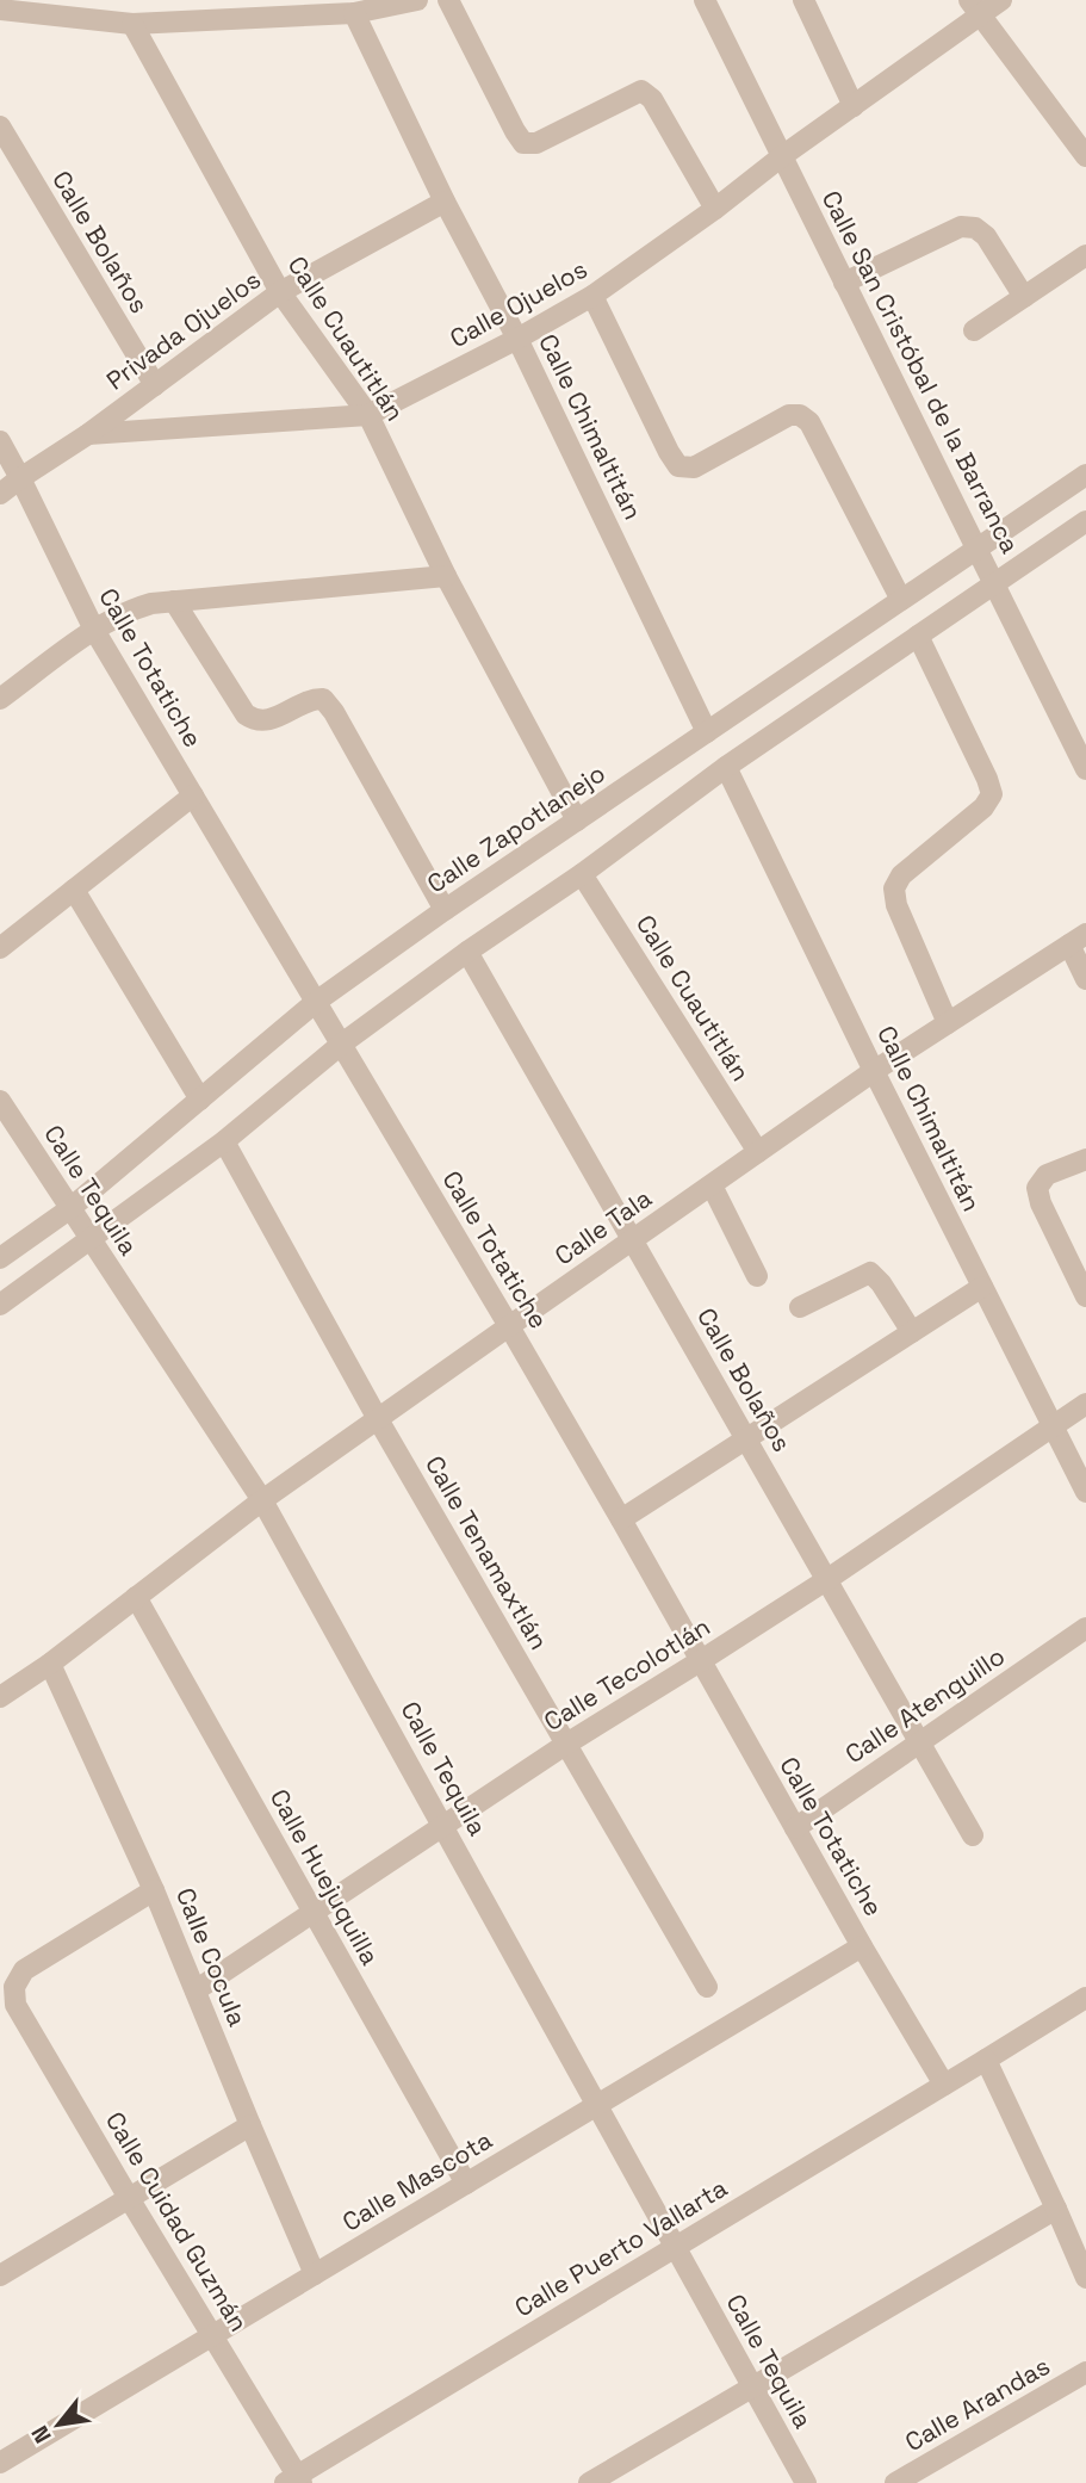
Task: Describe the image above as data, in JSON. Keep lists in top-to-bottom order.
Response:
{
  "streets": {
    "street": [
      "Calle Bolaños",
      "Calle Ojuelos",
      "Privada Ojuelos",
      "Calle Cuautitlán",
      "Calle San Cristóbal de la Barranca",
      "Calle Chimaltitán",
      "Calle Totatiche",
      "Calle Zapotlanejo",
      "Calle Tequila",
      "Calle Tala",
      "Calle Tenamaxtlán",
      "Calle Tecolotlán",
      "Calle Atenguillo",
      "Calle Huejuquilla",
      "Calle Cocula",
      "Calle Mascota",
      "Calle Cuidad Guzmán",
      "Calle Puerto Vallarta",
      "Calle Arandas"
    ]
  },
  "crossings": [
    ["Calle Bolaños", "Privada Ojuelos"],
    ["Calle Bolaños", "Calle Tala"],
    ["Calle Bolaños", "Calle Tecolotlán"],
    ["Calle Bolaños", "Calle Atenguillo"],
    ["Calle Ojuelos", "Privada Ojuelos"],
    ["Calle Ojuelos", "Calle Cuautitlán"],
    ["Calle Ojuelos", "Calle San Cristóbal de la Barranca"],
    ["Calle Ojuelos", "Calle Chimaltitán"],
    ["Calle Ojuelos", "Calle Totatiche"],
    ["Privada Ojuelos", "Calle Cuautitlán"],
    ["Privada Ojuelos", "Calle Chimaltitán"],
    ["Calle Cuautitlán", "Calle Zapotlanejo"],
    ["Calle Cuautitlán", "Calle Tala"],
    ["Calle San Cristóbal de la Barranca", "Calle Zapotlanejo"],
    ["Calle Chimaltitán", "Calle Zapotlanejo"],
    ["Calle Chimaltitán", "Calle Tala"],
    ["Calle Chimaltitán", "Calle Tecolotlán"],
    ["Calle Totatiche", "Calle Zapotlanejo"],
    ["Calle Totatiche", "Calle Tala"],
    ["Calle Totatiche", "Calle Tecolotlán"],
    ["Calle Totatiche", "Calle Atenguillo"],
    ["Calle Totatiche", "Calle Mascota"],
    ["Calle Totatiche", "Calle Puerto Vallarta"],
    ["Calle Zapotlanejo", "Calle Tequila"],
    ["Calle Tequila", "Calle Tala"],
    ["Calle Tequila", "Calle Tecolotlán"],
    ["Calle Tequila", "Calle Mascota"],
    ["Calle Tequila", "Calle Puerto Vallarta"],
    ["Calle Tala", "Calle Tenamaxtlán"],
    ["Calle Tala", "Calle Huejuquilla"],
    ["Calle Tala", "Calle Cocula"],
    ["Calle Tenamaxtlán", "Calle Tecolotlán"],
    ["Calle Tecolotlán", "Calle Huejuquilla"],
    ["Calle Tecolotlán", "Calle Cocula"],
    ["Calle Huejuquilla", "Calle Mascota"],
    ["Calle Cocula", "Calle Mascota"],
    ["Calle Cocula", "Calle Cuidad Guzmán"],
    ["Calle Mascota", "Calle Cuidad Guzmán"],
    ["Calle Cuidad Guzmán", "Calle Puerto Vallarta"]
  ],
  "north": "bottom left"
}
